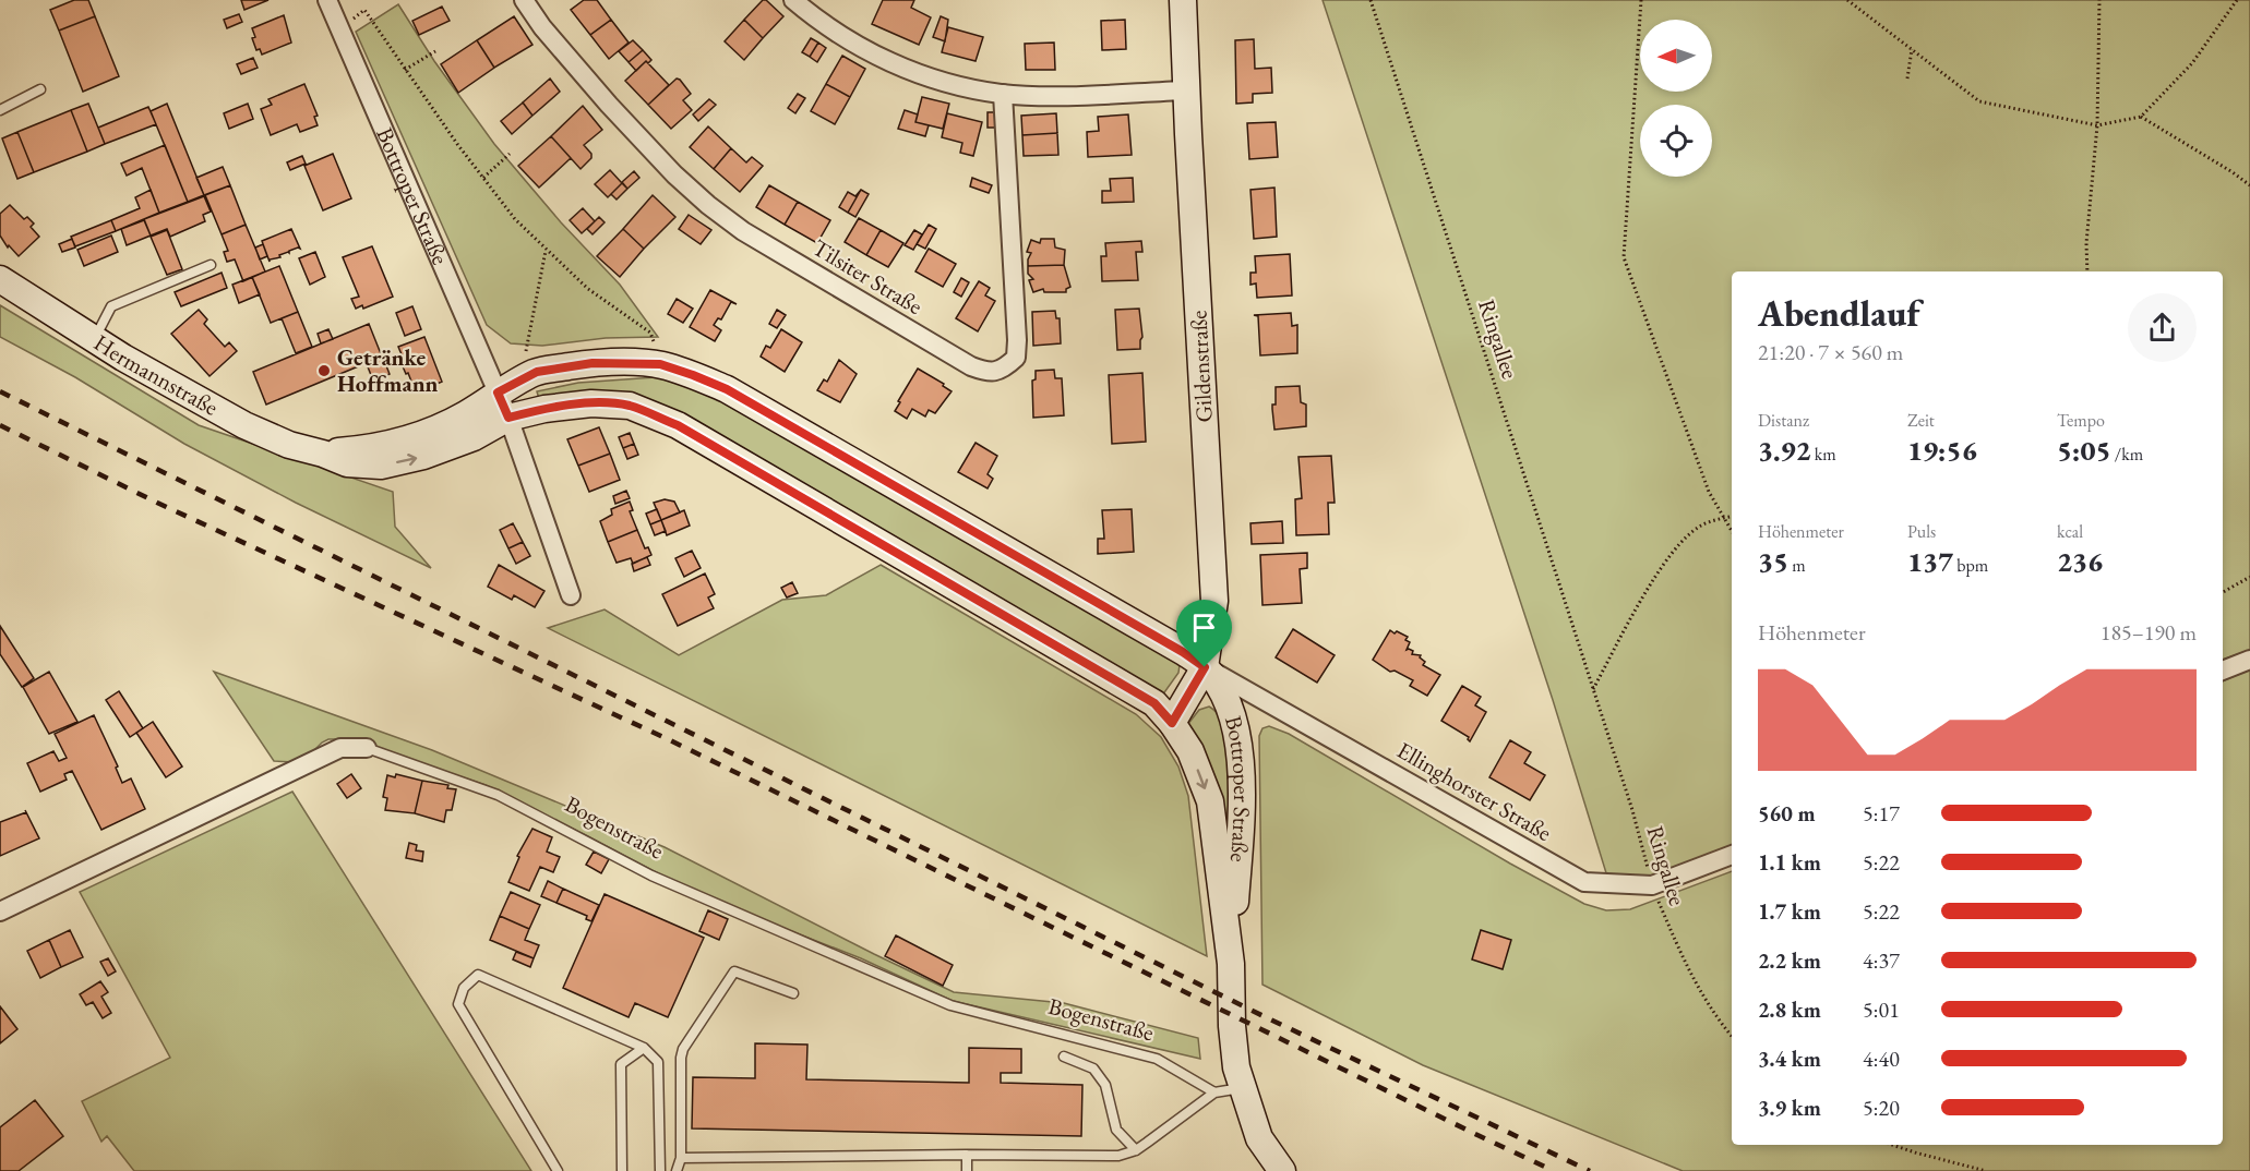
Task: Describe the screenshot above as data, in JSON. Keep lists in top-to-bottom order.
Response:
{
  "streets": {
    "main road": ["Bottroper Straße", "Gildenstraße", "Hermannstraße"],
    "street": ["Tilsiter Straße", "Ellinghorster Straße", "Bogenstraße"],
    "path": ["Ringallee"]
  },
  "crossings": [
    ["Bottroper Straße", "Gildenstraße"],
    ["Bottroper Straße", "Hermannstraße"],
    ["Bottroper Straße", "Ellinghorster Straße"],
    ["Ringallee", "Ellinghorster Straße"],
    ["Gildenstraße", "Ellinghorster Straße"]
  ],
  "places": ["Getränke Hoffmann"],
  "north": "left",
  "page": {
    "heading": ["Abendlauf", "21:20 · 7 × 560 m"],
    "stats": [
      ["Distanz", "3.92 km"],
      ["Zeit", "19:56"],
      ["Tempo", "5:05 /km"],
      ["Höhenmeter", "35 m"],
      ["Puls", "137 bpm"],
      ["kcal", "236"]
    ],
    "chart": ["Höhenmeter", "185–190 m"],
    "list": [
      {
        "name": "560 m",
        "note": "5:17"
      },
      {
        "name": "1.1 km",
        "note": "5:22"
      },
      {
        "name": "1.7 km",
        "note": "5:22"
      },
      {
        "name": "2.2 km",
        "note": "4:37"
      },
      {
        "name": "2.8 km",
        "note": "5:01"
      },
      {
        "name": "3.4 km",
        "note": "4:40"
      },
      {
        "name": "3.9 km",
        "note": "5:20"
      }
    ]
  }
}
